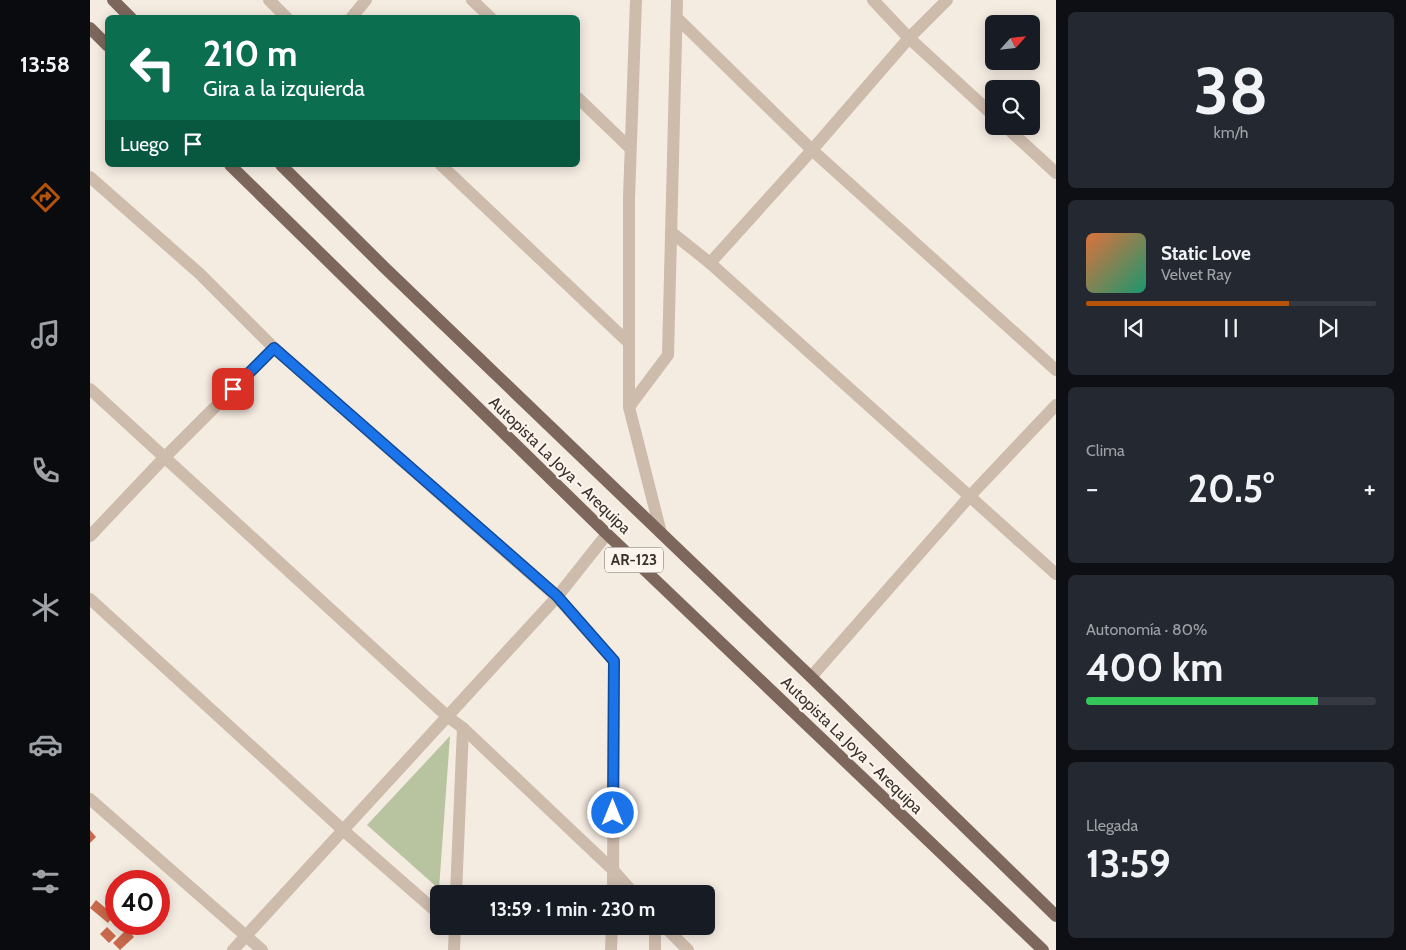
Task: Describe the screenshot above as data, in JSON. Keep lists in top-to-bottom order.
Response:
{
  "streets": {
    "main road": ["Autopista La Joya - Arequipa", "AR-123"]
  },
  "north": "top right",
  "page": {
    "tabs": "13:58",
    "tile": [
      ["38", "km/h"],
      "Clima",
      ["Autonomía · 80%", "400 km"],
      ["Llegada", "13:59"]
    ],
    "turn": ["210 m", "Gira a la izquierda"],
    "then": "Luego",
    "song": ["Static Love", "Velvet Ray"],
    "heat": ["−", "20.5°", "+"],
    "limit": "40",
    "trip": "13:59 · 1 min · 230 m"
  }
}
